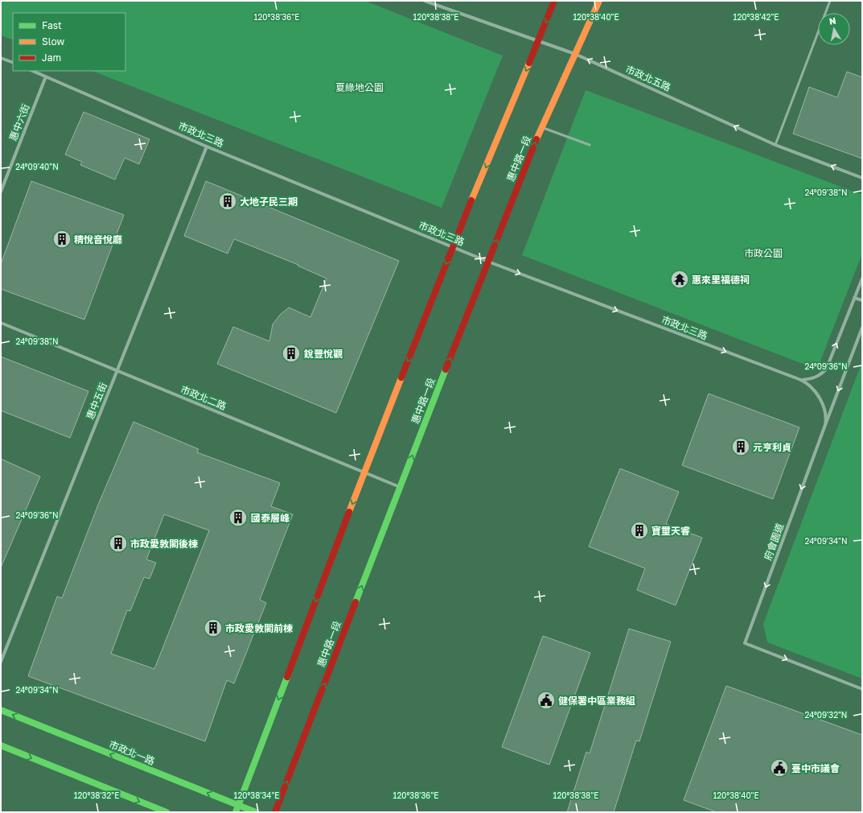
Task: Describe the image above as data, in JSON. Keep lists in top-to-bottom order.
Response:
{
  "streets": {
    "street": [
      "市政北五路",
      "惠中六街",
      "市政北三路",
      "惠中路一段",
      "市政北二路",
      "惠中五街",
      "府會園道",
      "市政北一路"
    ]
  },
  "crossings": [
    ["市政北五路", "惠中路一段"],
    ["惠中六街", "市政北三路"],
    ["市政北三路", "惠中路一段"],
    ["市政北三路", "惠中五街"],
    ["市政北三路", "府會園道"],
    ["惠中路一段", "市政北二路"],
    ["市政北二路", "惠中五街"]
  ],
  "one_way": ["市政北五路", "市政北三路"],
  "parks": ["夏綠地公園", "市政公園"],
  "places": {
    "building": [
      "大地子民三期",
      "精悅音悅廳",
      "銳豐悅觀",
      "元亨利貞",
      "國泰層峰",
      "寶璽天睿",
      "市政愛敦閣後棟",
      "市政愛敦閣前棟"
    ],
    "temple": ["惠來里福德祠"],
    "public building": ["健保署中區業務組", "臺中市議會"]
  },
  "legend": ["Fast", "Slow", "Jam"],
  "north": "top",
  "coordinates": [
    "120°38'36\"E",
    "120°38'38\"E",
    "120°38'40\"E",
    "120°38'42\"E",
    "24°09'40\"N",
    "24°09'38\"N",
    "24°09'36\"N",
    "24°09'34\"N",
    "24°09'32\"N",
    "120°38'32\"E",
    "120°38'34\"E"
  ]
}
